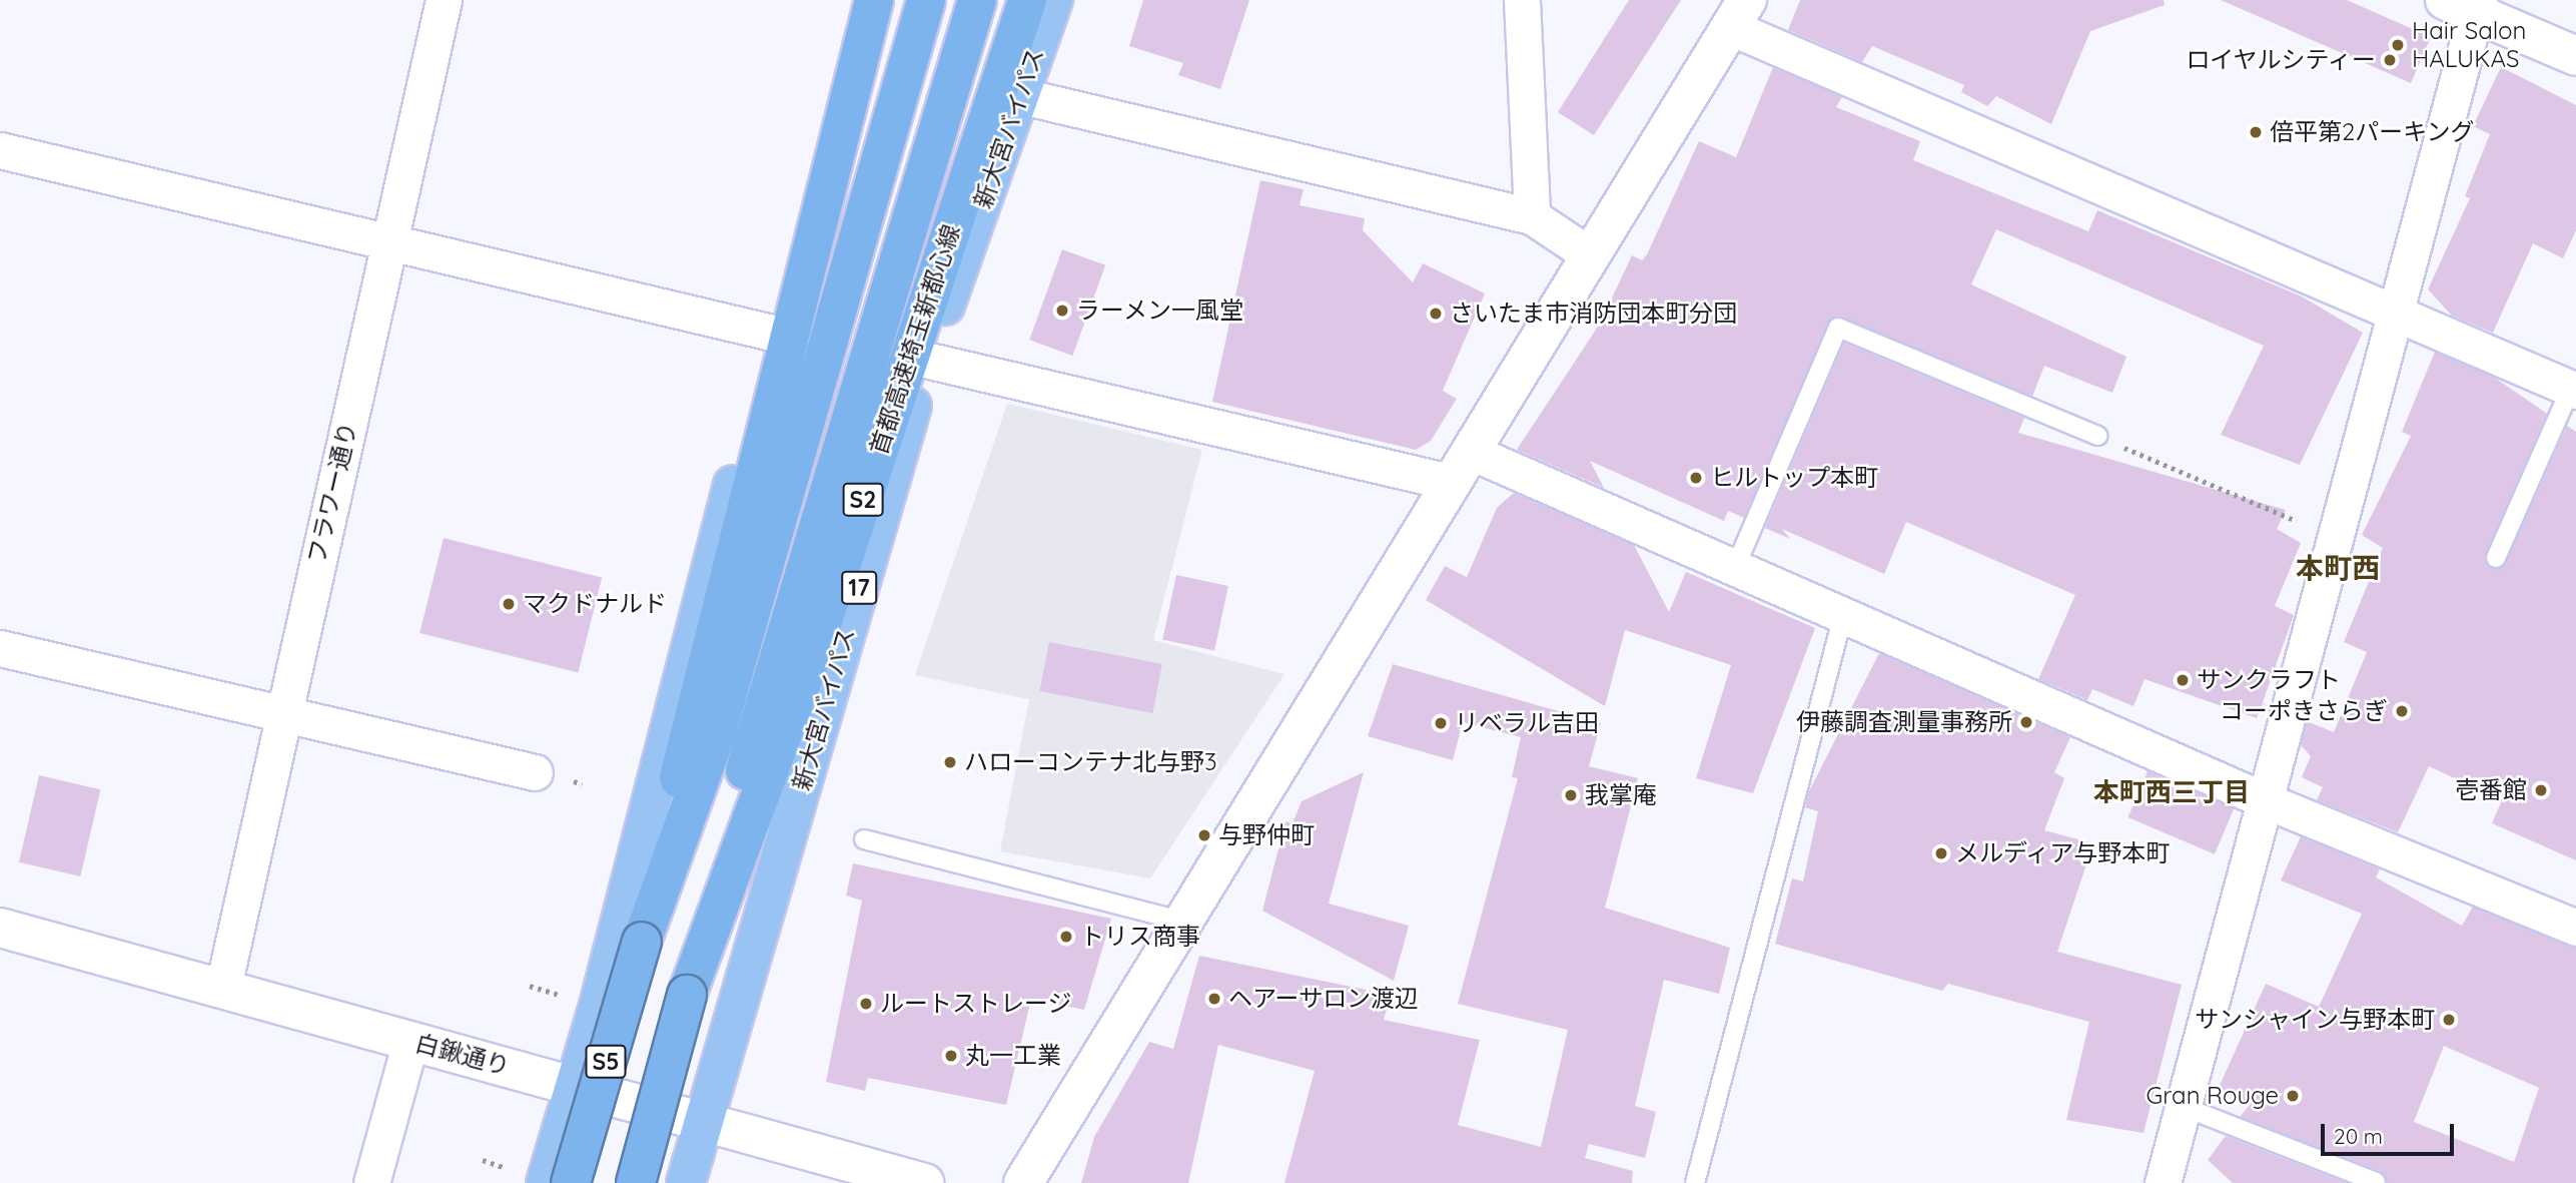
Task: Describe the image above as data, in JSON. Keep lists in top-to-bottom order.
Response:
{
  "streets": {
    "highway": [
      "新大宮バイパス",
      "首都高速埼玉新都心線",
      "S2",
      "17",
      "S5"
    ],
    "street": ["フラワー通り", "白鍬通り"]
  },
  "crossings": [
    ["新大宮バイパス", "白鍬通り"],
    ["首都高速埼玉新都心線", "S5"],
    ["フラワー通り", "白鍬通り"]
  ],
  "districts": ["本町西", "本町西三丁目"],
  "places": [
    "Hair Salon HALUKAS",
    "ロイヤルシティー",
    "倍平第2パーキング",
    "ラーメン一風堂",
    "さいたま市消防団本町分団",
    "ヒルトップ本町",
    "マクドナルド",
    "サンクラフト",
    "コーポきさらぎ",
    "伊藤調査測量事務所",
    "リベラル吉田",
    "ハローコンテナ北与野3",
    "壱番館",
    "我掌庵",
    "与野仲町",
    "メルディア与野本町",
    "トリス商事",
    "ヘアーサロン渡辺",
    "ルートストレージ",
    "サンシャイン与野本町",
    "丸一工業",
    "Gran Rouge"
  ],
  "scale_bar": "20 m"
}
